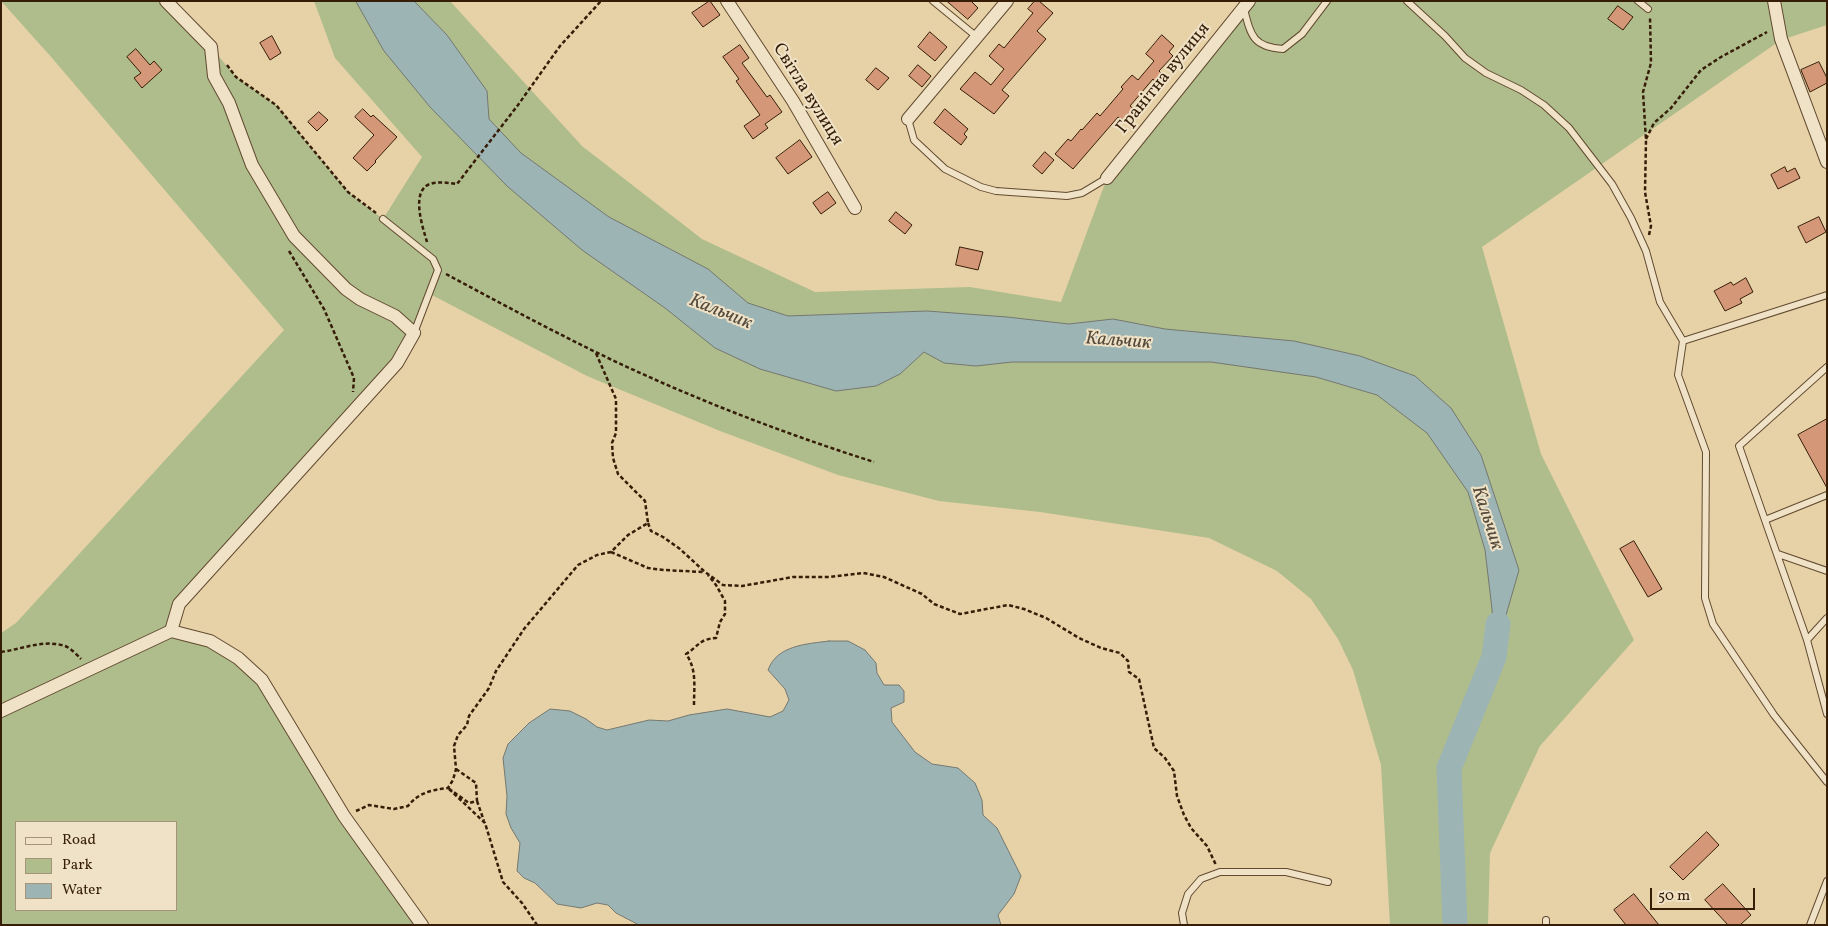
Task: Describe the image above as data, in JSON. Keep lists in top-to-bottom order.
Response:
{
  "streets": {
    "street": ["Гранітна вулиця", "Світла вулиця"]
  },
  "water": ["Кальчик"],
  "legend": ["Road", "Park", "Water"],
  "scale_bar": "50 m"
}
